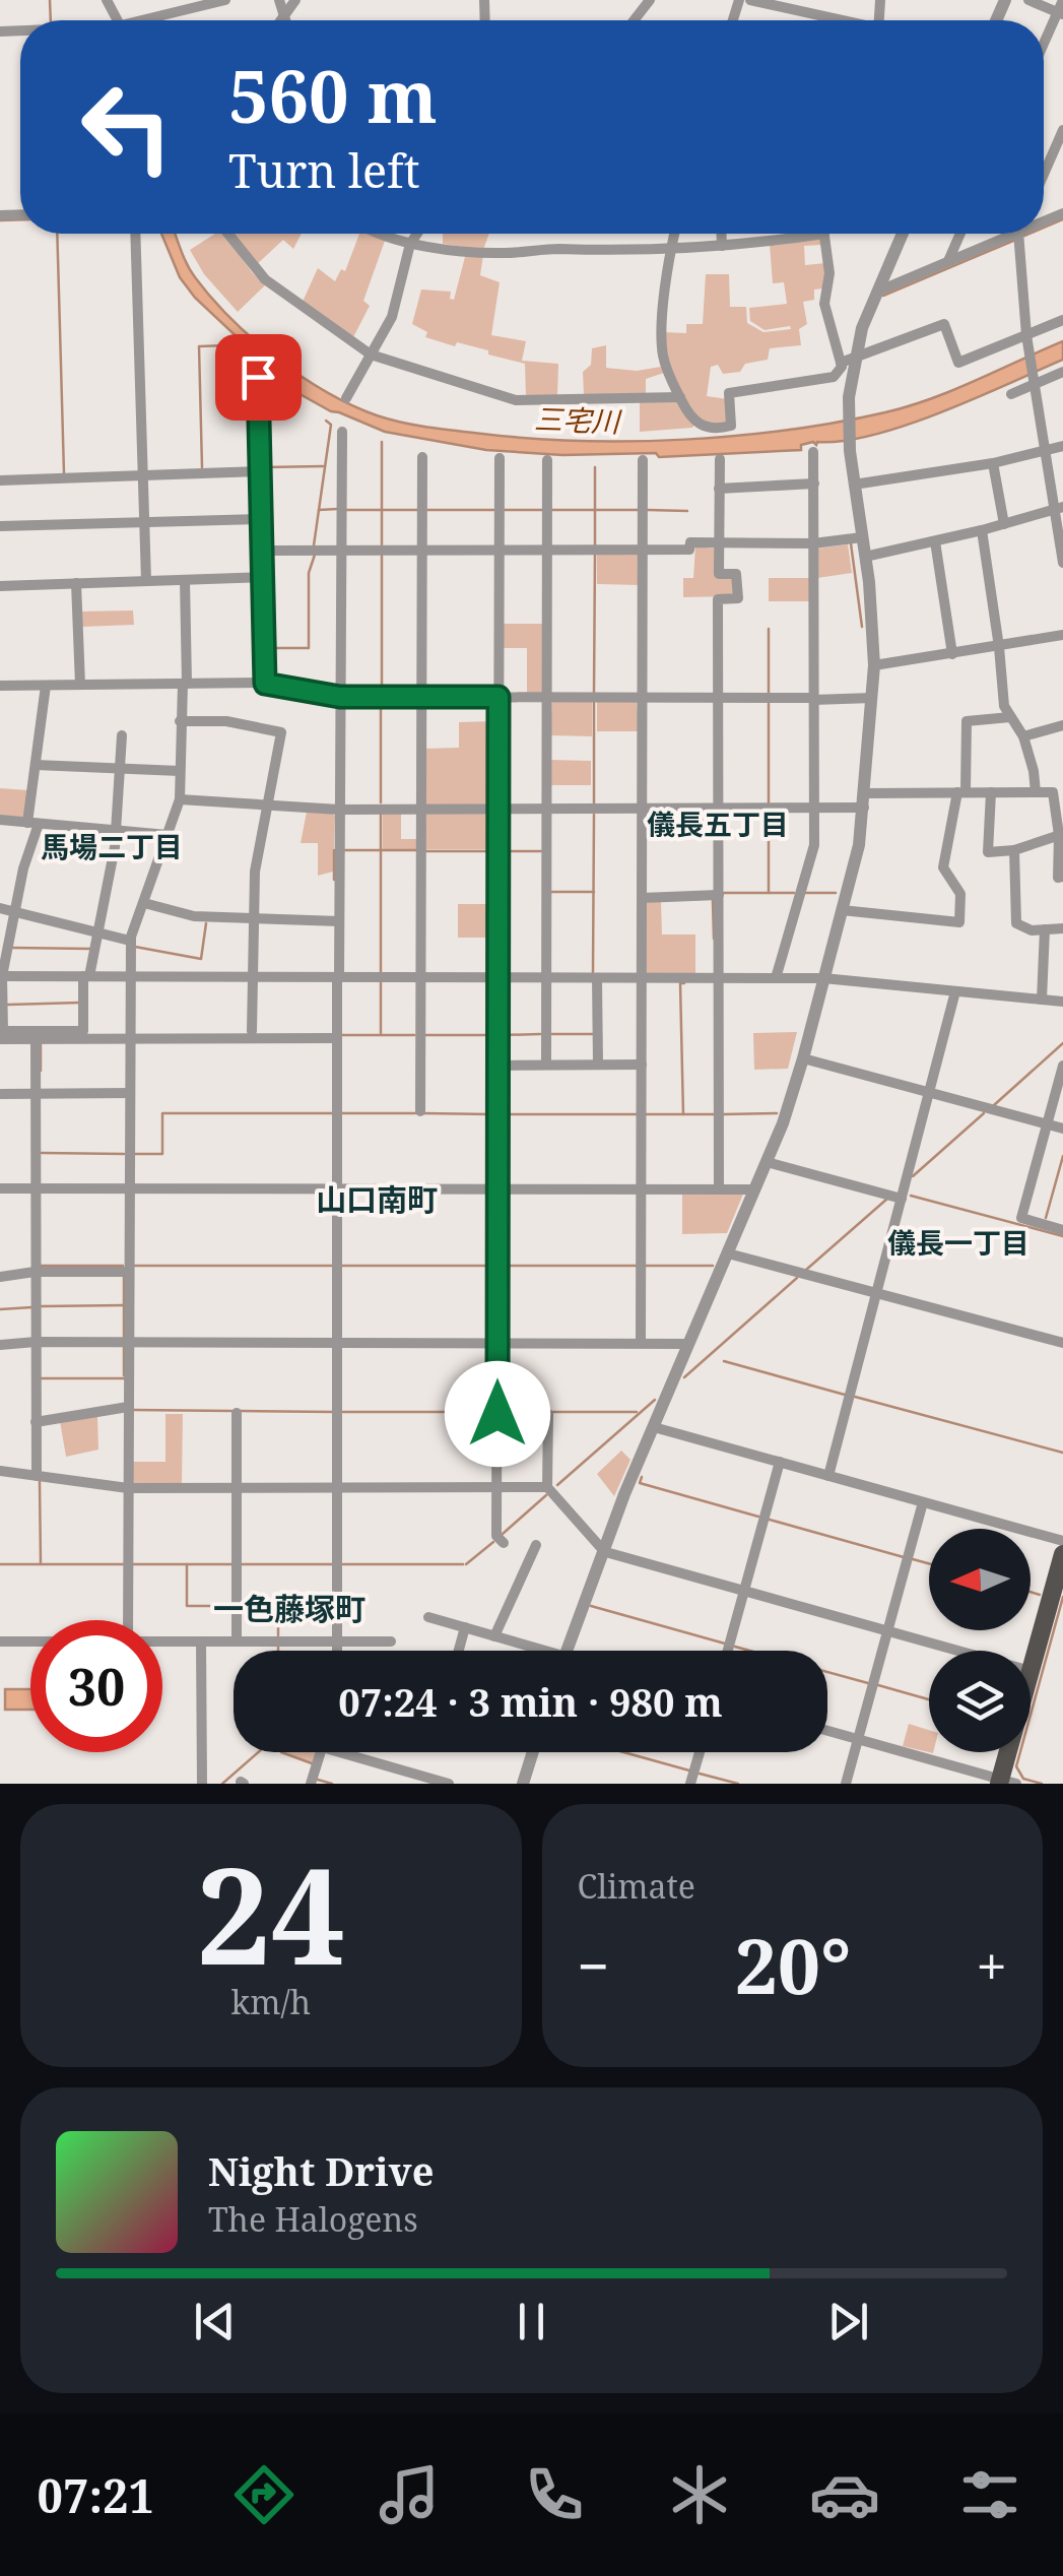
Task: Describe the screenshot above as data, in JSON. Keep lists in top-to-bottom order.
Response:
{
  "districts": [
    "儀長五丁目",
    "馬場二丁目",
    "山口南町",
    "儀長一丁目",
    "一色藤塚町"
  ],
  "water": ["三宅川"],
  "north": "left",
  "page": {
    "turn": ["560 m", "Turn left"],
    "limit": "30",
    "trip": "07:24 · 3 min · 980 m",
    "tile": [
      ["24", "km/h"],
      "Climate"
    ],
    "heat": ["−", "20°", "+"],
    "song": ["Night Drive", "The Halogens"],
    "tabs": "07:21"
  }
}
